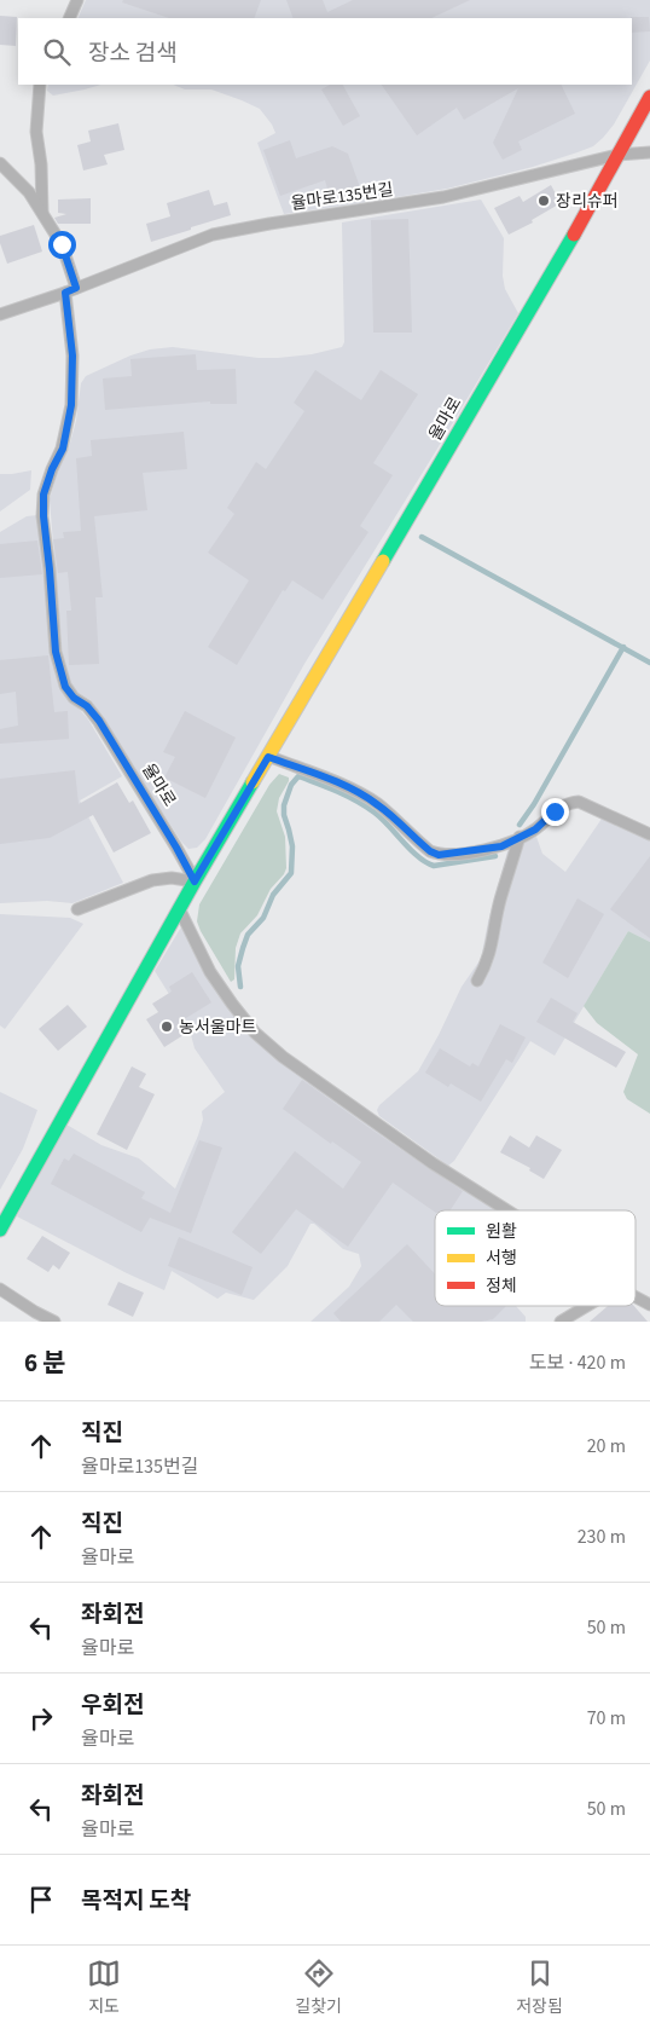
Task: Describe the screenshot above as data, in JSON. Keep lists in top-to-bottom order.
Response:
{
  "streets": {
    "street": ["율마로"],
    "lane": ["율마로135번길"]
  },
  "crossings": [
    ["율마로135번길", "율마로"]
  ],
  "places": ["장리슈퍼", "농서울마트"],
  "legend": ["원활", "서행", "정체"],
  "page": {
    "search": "장소 검색",
    "heading": ["6 분", "도보 · 420 m"],
    "list": [
      ["직진", "율마로135번길", "20 m"],
      ["직진", "율마로", "230 m"],
      ["좌회전", "율마로", "50 m"],
      ["우회전", "율마로", "70 m"],
      ["좌회전", "율마로", "50 m"],
      "목적지 도착"
    ],
    "nav": ["지도", "길찾기", "저장됨"]
  }
}
